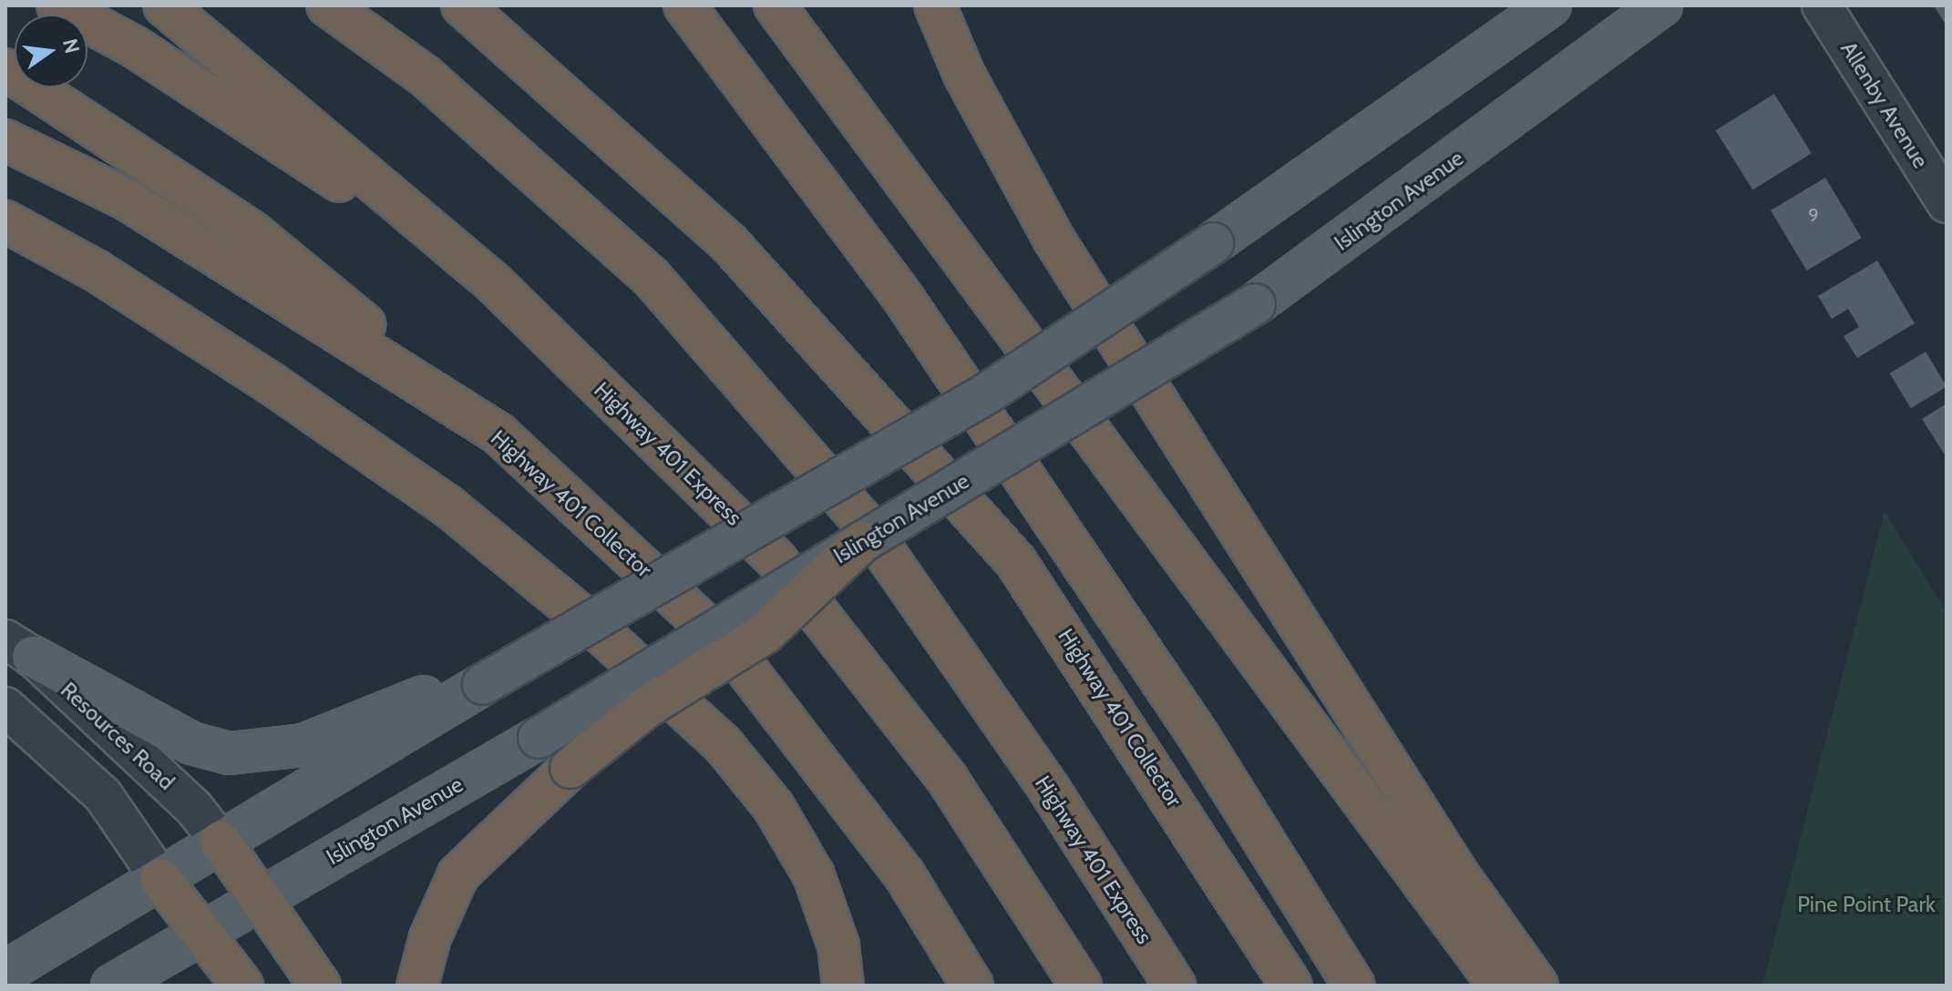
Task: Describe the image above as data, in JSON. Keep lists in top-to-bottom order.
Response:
{
  "streets": {
    "highway": ["Highway 401 Express", "Highway 401 Collector"],
    "main road": ["Islington Avenue"],
    "street": ["Allenby Avenue", "Resources Road"]
  },
  "parks": ["Pine Point Park"],
  "house_numbers": ["9"],
  "north": "right"
}
